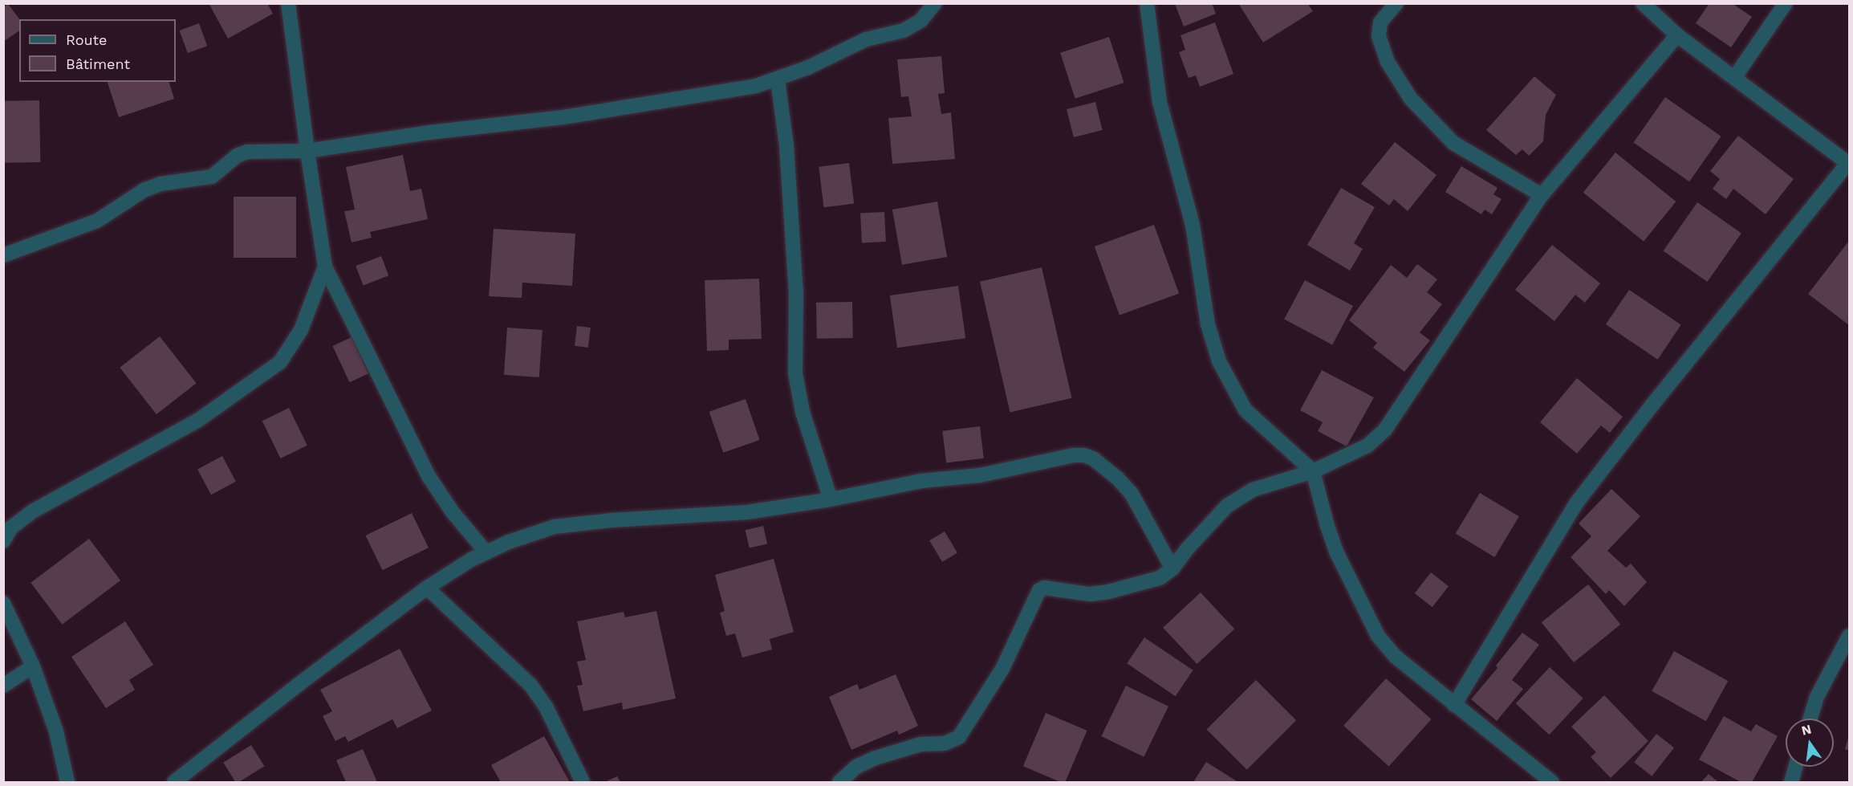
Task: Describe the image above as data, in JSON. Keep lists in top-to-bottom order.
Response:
{
  "legend": ["Route", "Bâtiment"],
  "north": "top"
}
